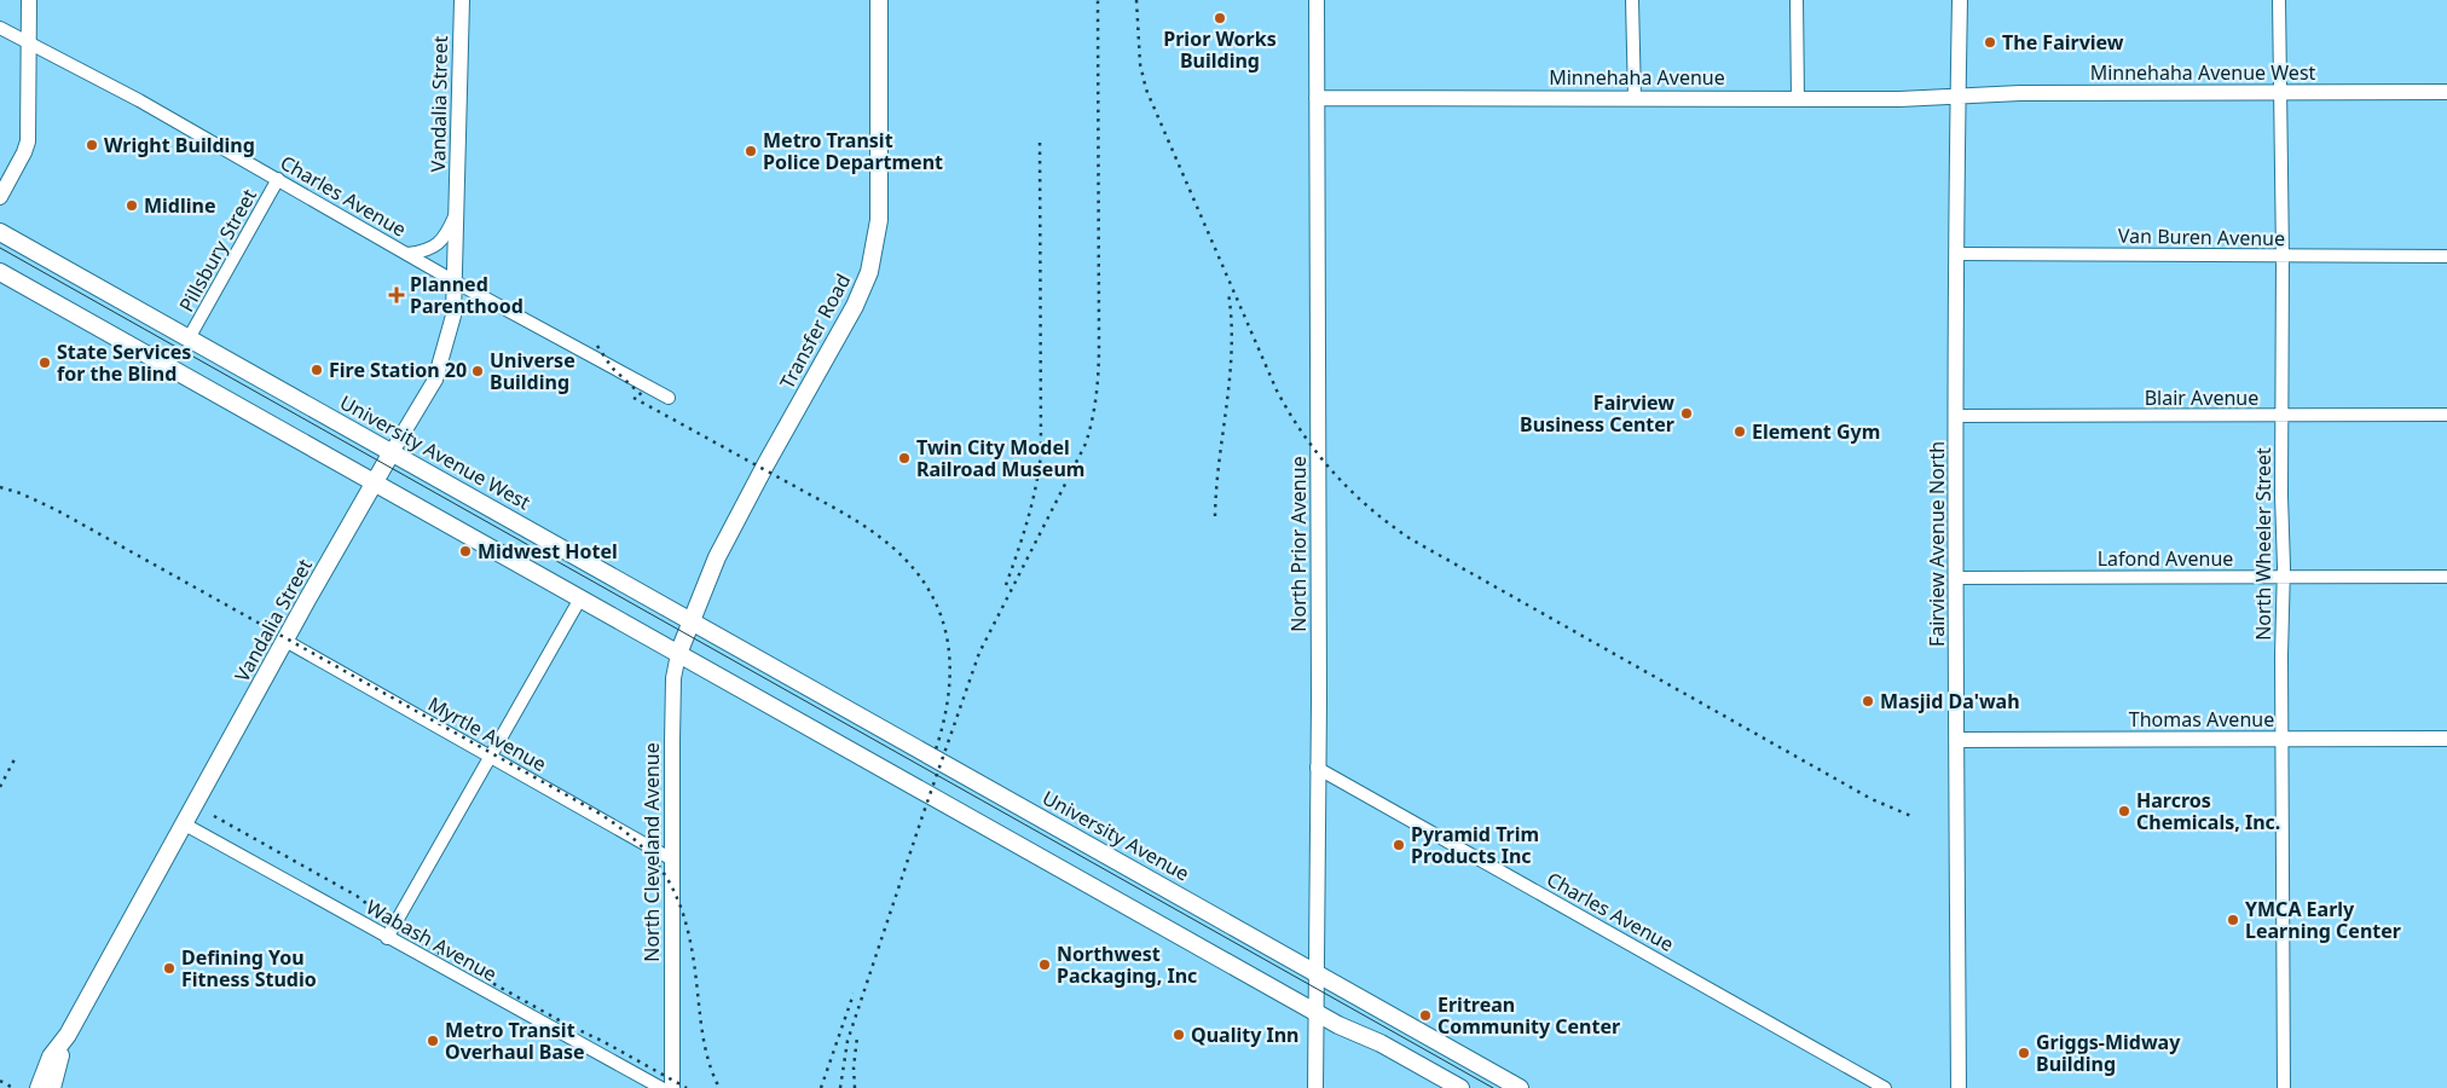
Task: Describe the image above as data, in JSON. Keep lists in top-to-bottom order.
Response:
{
  "streets": {
    "main road": [
      "Vandalia Street",
      "Transfer Road",
      "University Avenue West",
      "University Avenue",
      "North Cleveland Avenue"
    ],
    "street": [
      "Minnehaha Avenue West",
      "Minnehaha Avenue",
      "Charles Avenue",
      "Van Buren Avenue",
      "Pillsbury Street",
      "Blair Avenue",
      "North Prior Avenue",
      "Fairview Avenue North",
      "North Wheeler Street",
      "Lafond Avenue",
      "Thomas Avenue",
      "Myrtle Avenue",
      "Wabash Avenue"
    ]
  },
  "crossings": [
    ["Minnehaha Avenue West", "Minnehaha Avenue"],
    ["Minnehaha Avenue West", "Fairview Avenue North"],
    ["Minnehaha Avenue West", "North Wheeler Street"],
    ["Minnehaha Avenue", "North Prior Avenue"],
    ["Minnehaha Avenue", "Fairview Avenue North"],
    ["Vandalia Street", "Charles Avenue"],
    ["Vandalia Street", "University Avenue West"],
    ["Vandalia Street", "Myrtle Avenue"],
    ["Vandalia Street", "Wabash Avenue"],
    ["Charles Avenue", "Pillsbury Street"],
    ["Charles Avenue", "North Prior Avenue"],
    ["Van Buren Avenue", "Fairview Avenue North"],
    ["Van Buren Avenue", "North Wheeler Street"],
    ["Pillsbury Street", "University Avenue West"],
    ["Transfer Road", "University Avenue West"],
    ["Transfer Road", "University Avenue"],
    ["Transfer Road", "North Cleveland Avenue"],
    ["Blair Avenue", "Fairview Avenue North"],
    ["Blair Avenue", "North Wheeler Street"],
    ["University Avenue West", "University Avenue"],
    ["University Avenue West", "North Cleveland Avenue"],
    ["North Prior Avenue", "University Avenue"],
    ["Fairview Avenue North", "Lafond Avenue"],
    ["Fairview Avenue North", "Thomas Avenue"],
    ["North Wheeler Street", "Lafond Avenue"],
    ["North Wheeler Street", "Thomas Avenue"],
    ["Myrtle Avenue", "North Cleveland Avenue"],
    ["University Avenue", "North Cleveland Avenue"]
  ],
  "places": {
    "other": [
      "Prior Works Building",
      "The Fairview",
      "Wright Building",
      "Metro Transit Police Department",
      "Midline",
      "State Services for the Blind",
      "Fire Station 20",
      "Universe Building",
      "Fairview Business Center",
      "Element Gym",
      "Twin City Model Railroad Museum",
      "Midwest Hotel",
      "Masjid Da'wah",
      "Harcros Chemicals, Inc.",
      "Pyramid Trim Products Inc",
      "YMCA Early Learning Center",
      "Northwest Packaging, Inc",
      "Defining You Fitness Studio",
      "Eritrean Community Center",
      "Quality Inn",
      "Metro Transit Overhaul Base",
      "Griggs-Midway Building"
    ],
    "health": ["Planned Parenthood"]
  }
}
